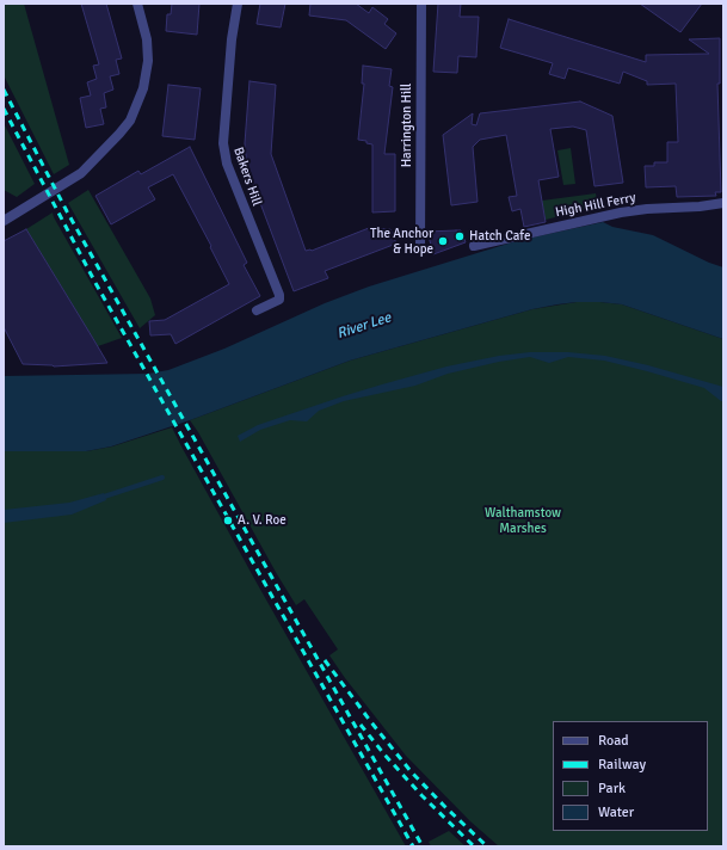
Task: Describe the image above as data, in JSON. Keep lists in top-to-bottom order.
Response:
{
  "streets": {
    "street": ["Harrington Hill", "Bakers Hill", "High Hill Ferry"]
  },
  "water": ["River Lee"],
  "parks": ["Walthamstow Marshes"],
  "places": ["Hatch Cafe", "The Anchor & Hope", "A. V. Roe"],
  "legend": [
    "Road",
    "Railway",
    "Park",
    "Water"
  ]
}
